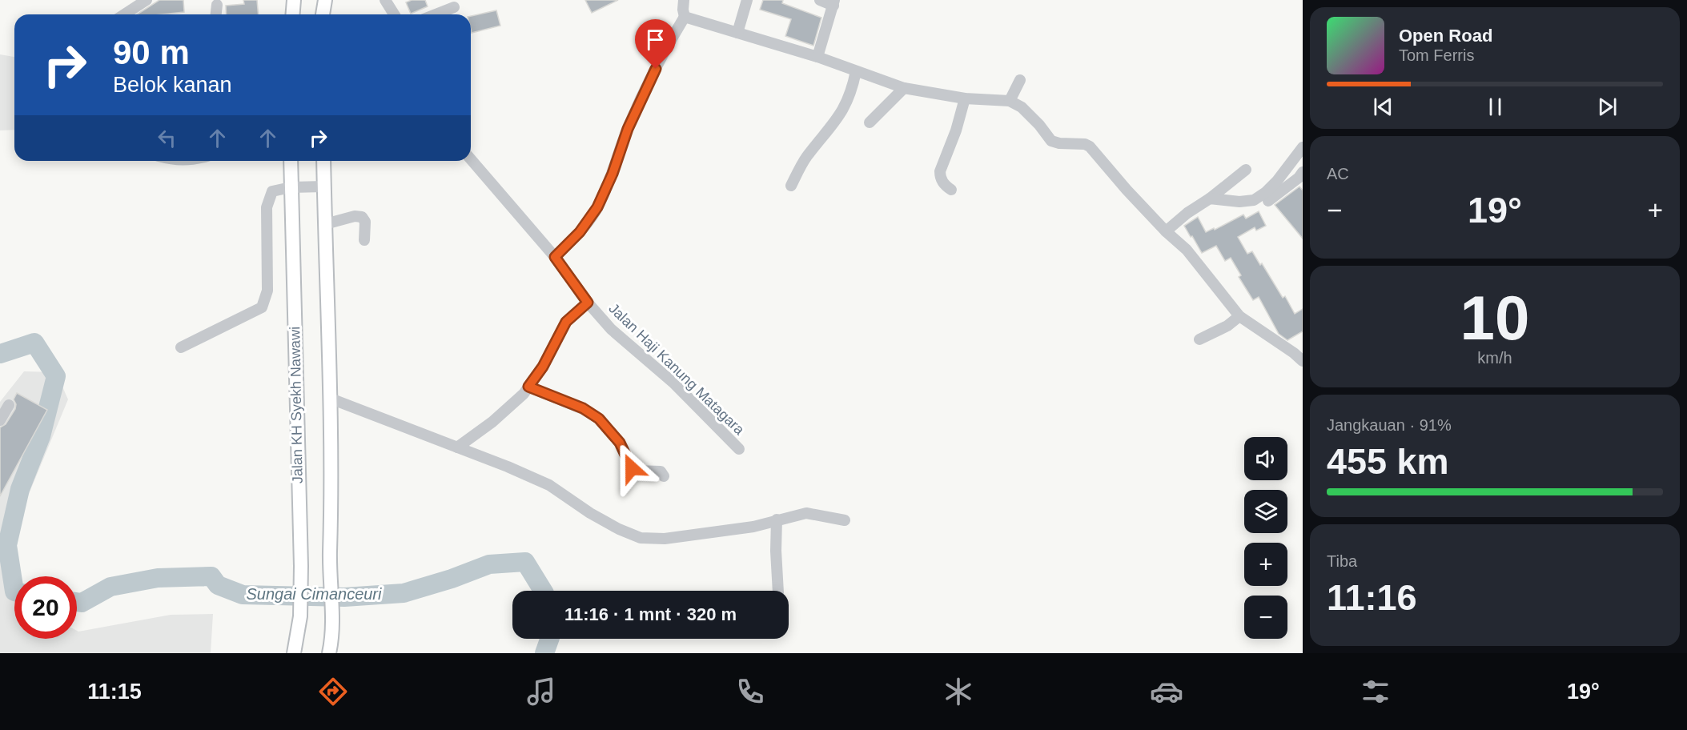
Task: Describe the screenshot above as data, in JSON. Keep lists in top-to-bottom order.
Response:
{
  "streets": {
    "main road": ["Jalan KH Syekh Nawawi"],
    "street": ["Jalan Haji Kanung Matagara"]
  },
  "water": ["Sungai Cimanceuri"],
  "page": {
    "turn": ["90 m", "Belok kanan"],
    "song": ["Open Road", "Tom Ferris"],
    "tile": [
      "AC",
      ["10", "km/h"],
      ["Jangkauan · 91%", "455 km"],
      ["Tiba", "11:16"]
    ],
    "heat": ["−", "19°", "+"],
    "map_buttons": ["+", "−"],
    "limit": "20",
    "trip": "11:16 · 1 mnt · 320 m",
    "tabs": ["11:15", "19°"]
  }
}
